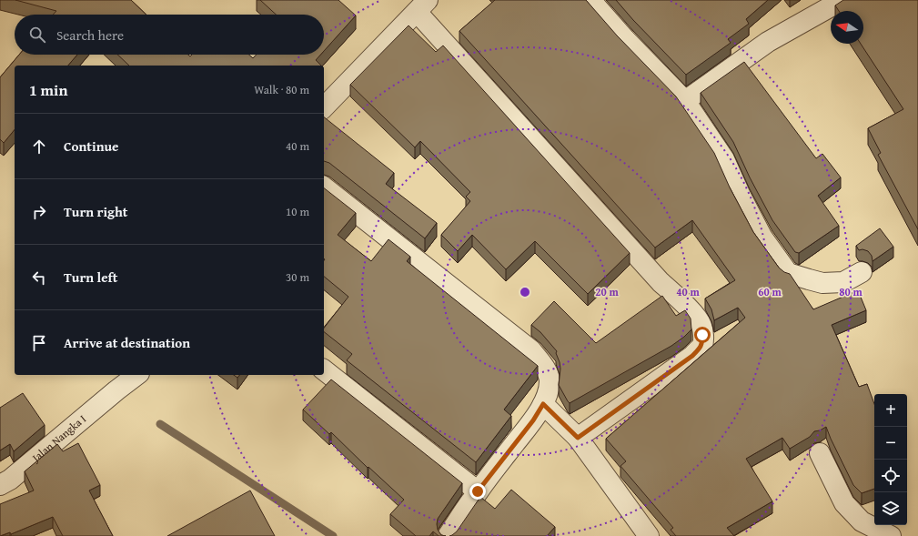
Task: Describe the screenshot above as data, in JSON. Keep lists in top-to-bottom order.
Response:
{
  "streets": {
    "street": ["Jalan Nangka I"]
  },
  "north": "left",
  "page": {
    "search": "Search here",
    "heading": ["1 min", "Walk · 80 m"],
    "list": [
      ["Continue", "40 m"],
      ["Turn right", "10 m"],
      ["Turn left", "30 m"],
      "Arrive at destination"
    ],
    "map_buttons": ["+", "−"]
  },
  "rings": [
    "20 m",
    "40 m",
    "60 m",
    "80 m"
  ]
}
